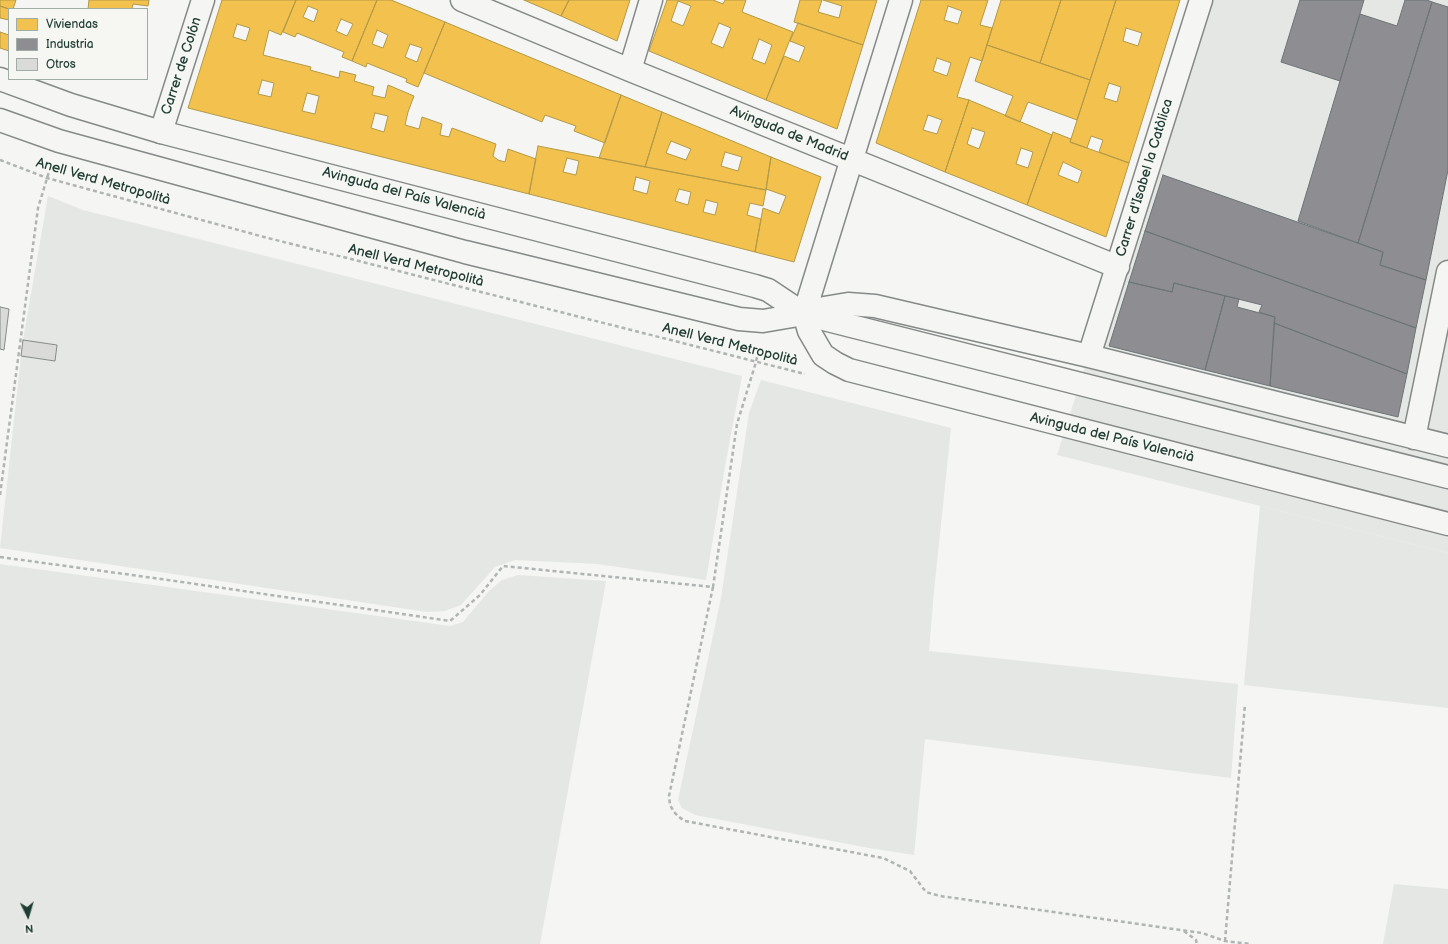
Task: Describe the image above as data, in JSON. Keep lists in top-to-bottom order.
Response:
{
  "streets": {
    "street": [
      "Carrer de Colón",
      "Avinguda de Madrid",
      "Carrer d'Isabel la Catòlica",
      "Avinguda del País Valencià"
    ],
    "path": ["Anell Verd Metropolità"]
  },
  "crossings": [
    ["Carrer de Colón", "Avinguda del País Valencià"],
    ["Avinguda de Madrid", "Carrer d'Isabel la Catòlica"]
  ],
  "legend": ["Viviendas", "Industria", "Otros"],
  "north": "bottom"
}
